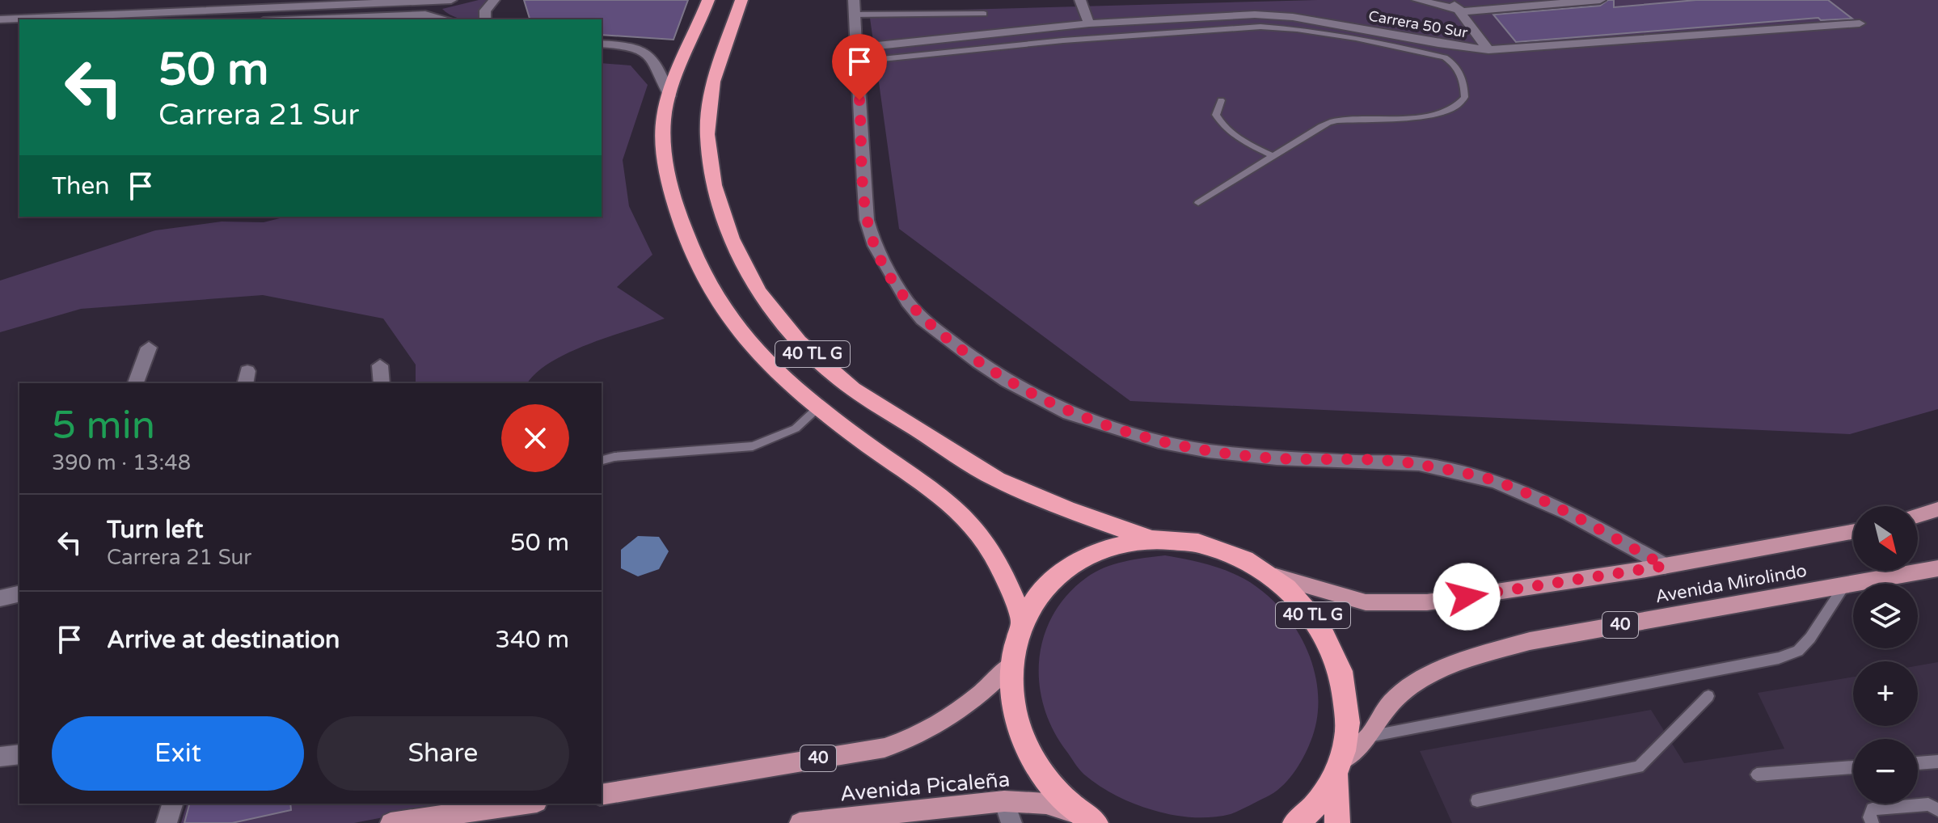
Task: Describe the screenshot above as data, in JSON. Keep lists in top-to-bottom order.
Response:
{
  "streets": {
    "highway": ["40 TL G"],
    "main road": ["Avenida Mirolindo", "40", "Avenida Picaleña"],
    "street": ["Carrera 50 Sur"]
  },
  "crossings": [
    ["40 TL G", "Avenida Mirolindo"],
    ["40 TL G", "Avenida Picaleña"]
  ],
  "north": "bottom right",
  "page": {
    "turn": ["50 m", "Carrera 21 Sur"],
    "then": "Then",
    "heading": ["5 min", "390 m · 13:48"],
    "list": [
      {
        "name": "Turn left",
        "note": "Carrera 21 Sur",
        "value": "50 m"
      },
      {
        "name": "Arrive at destination",
        "value": "340 m"
      }
    ],
    "map_buttons": ["+", "−"],
    "buttons": ["Exit", "Share"]
  }
}
